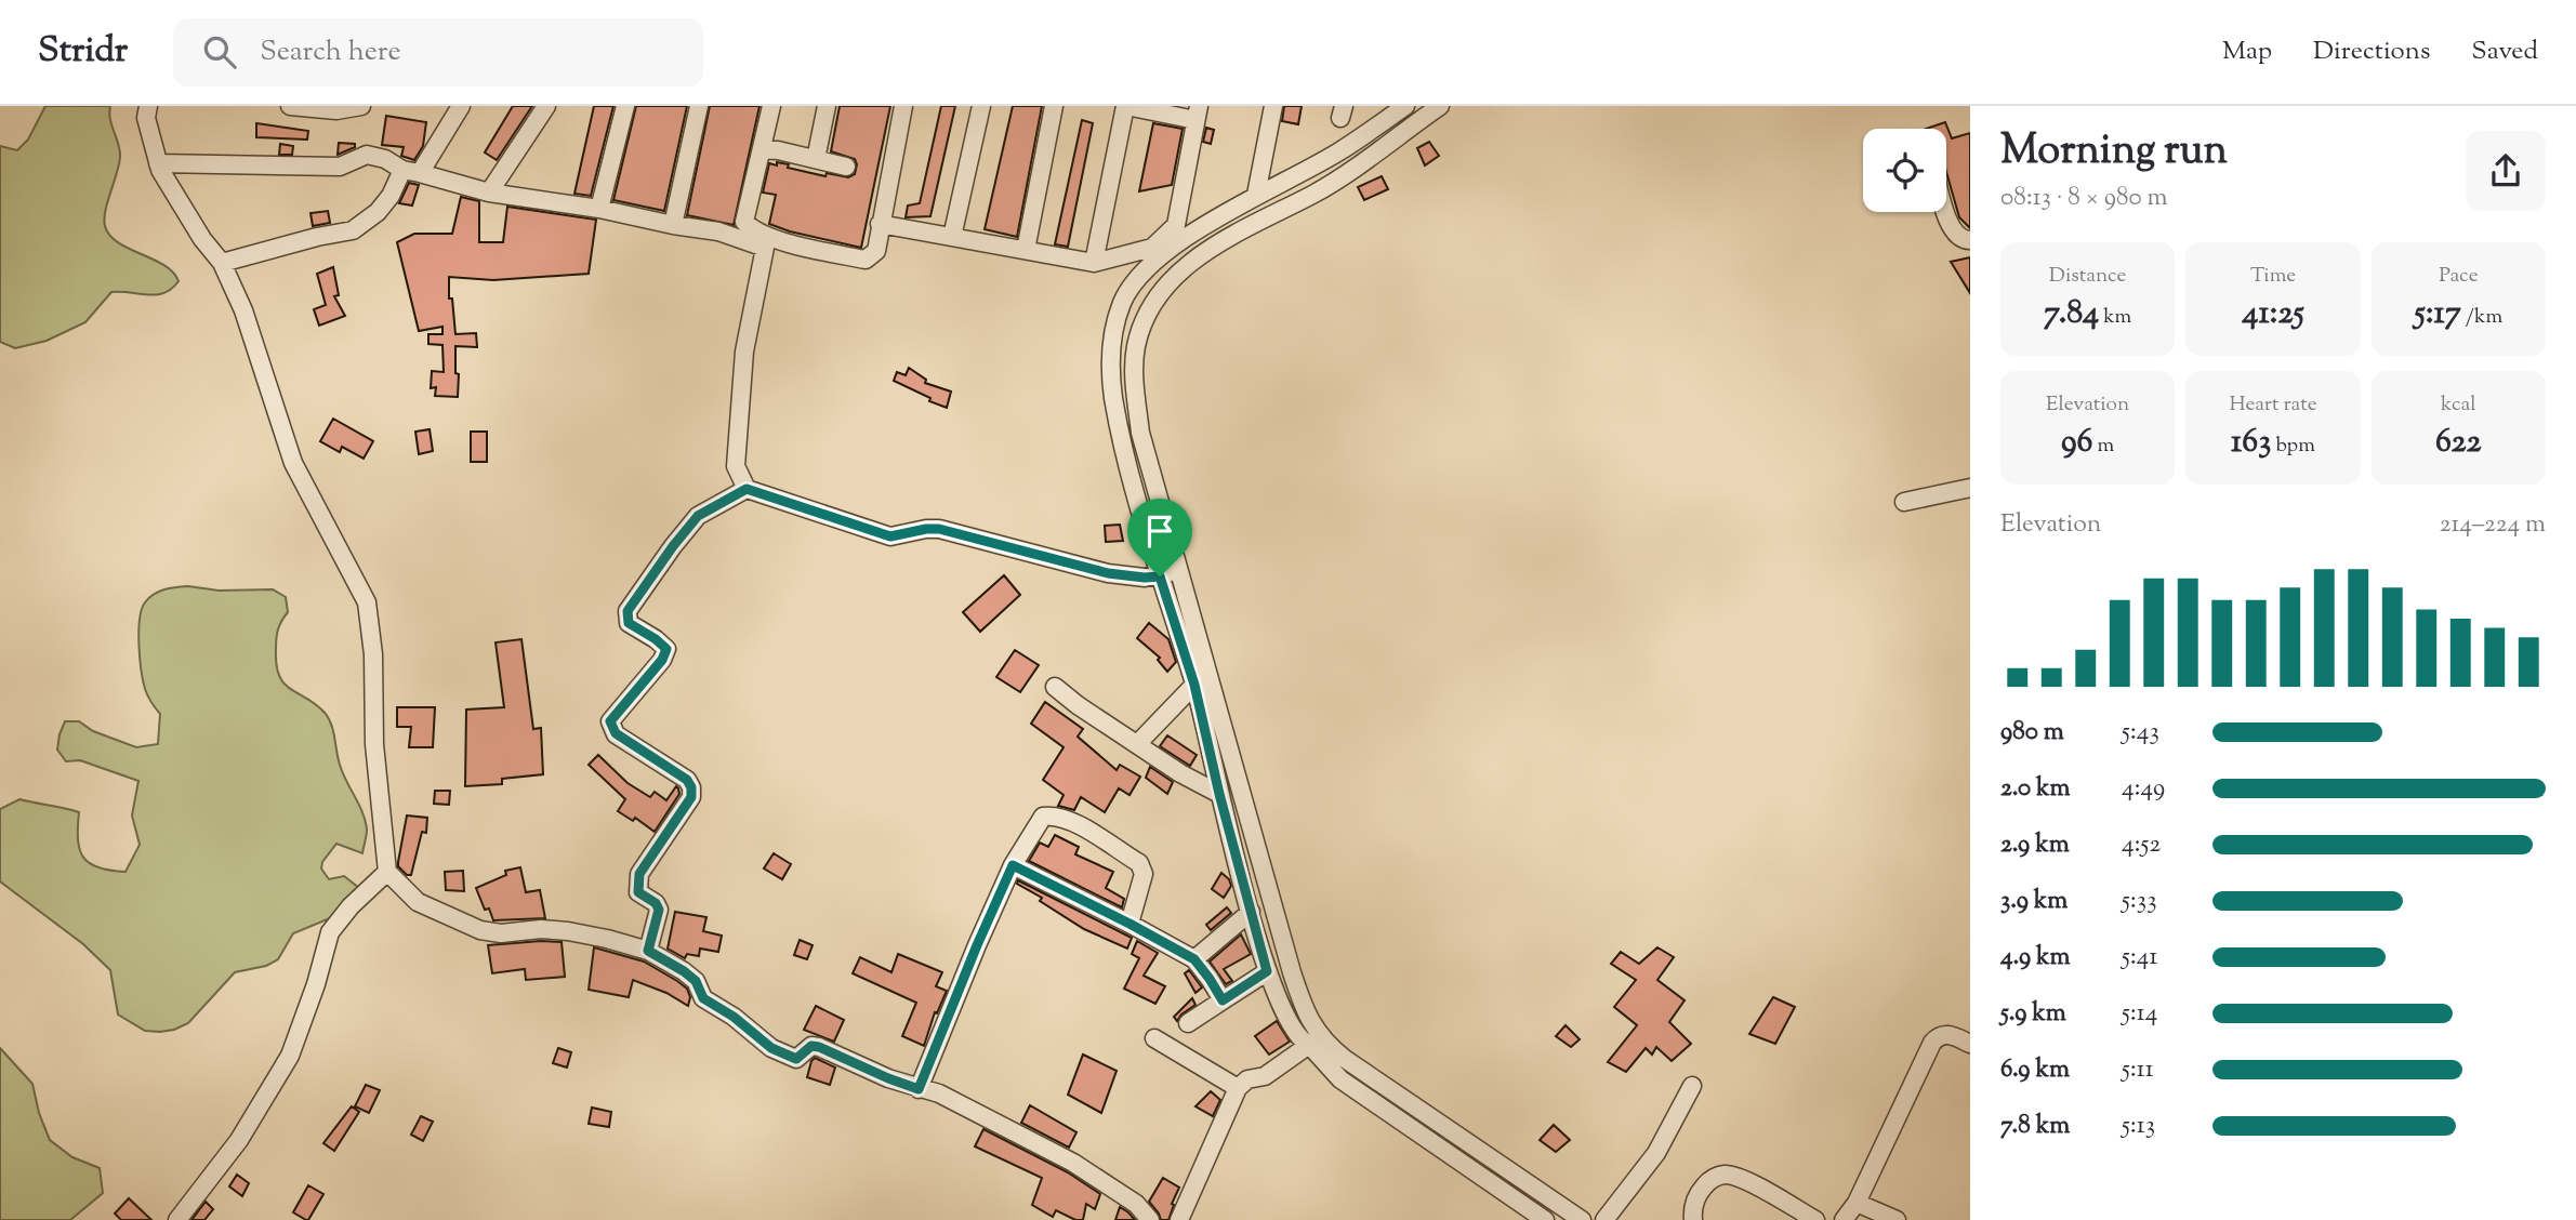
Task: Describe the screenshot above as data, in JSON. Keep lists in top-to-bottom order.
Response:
{
  "page": {
    "header": "Stridr",
    "search": "Search here",
    "nav": ["Map", "Directions", "Saved"],
    "heading": ["Morning run", "08:13 · 8 × 980 m"],
    "stats": [
      ["Distance", "7.84 km"],
      ["Time", "41:25"],
      ["Pace", "5:17 /km"],
      ["Elevation", "96 m"],
      ["Heart rate", "163 bpm"],
      ["kcal", "622"]
    ],
    "chart": ["Elevation", "214–224 m"],
    "list": [
      {
        "name": "980 m",
        "note": "5:43"
      },
      {
        "name": "2.0 km",
        "note": "4:49"
      },
      {
        "name": "2.9 km",
        "note": "4:52"
      },
      {
        "name": "3.9 km",
        "note": "5:33"
      },
      {
        "name": "4.9 km",
        "note": "5:41"
      },
      {
        "name": "5.9 km",
        "note": "5:14"
      },
      {
        "name": "6.9 km",
        "note": "5:11"
      },
      {
        "name": "7.8 km",
        "note": "5:13"
      }
    ]
  }
}
